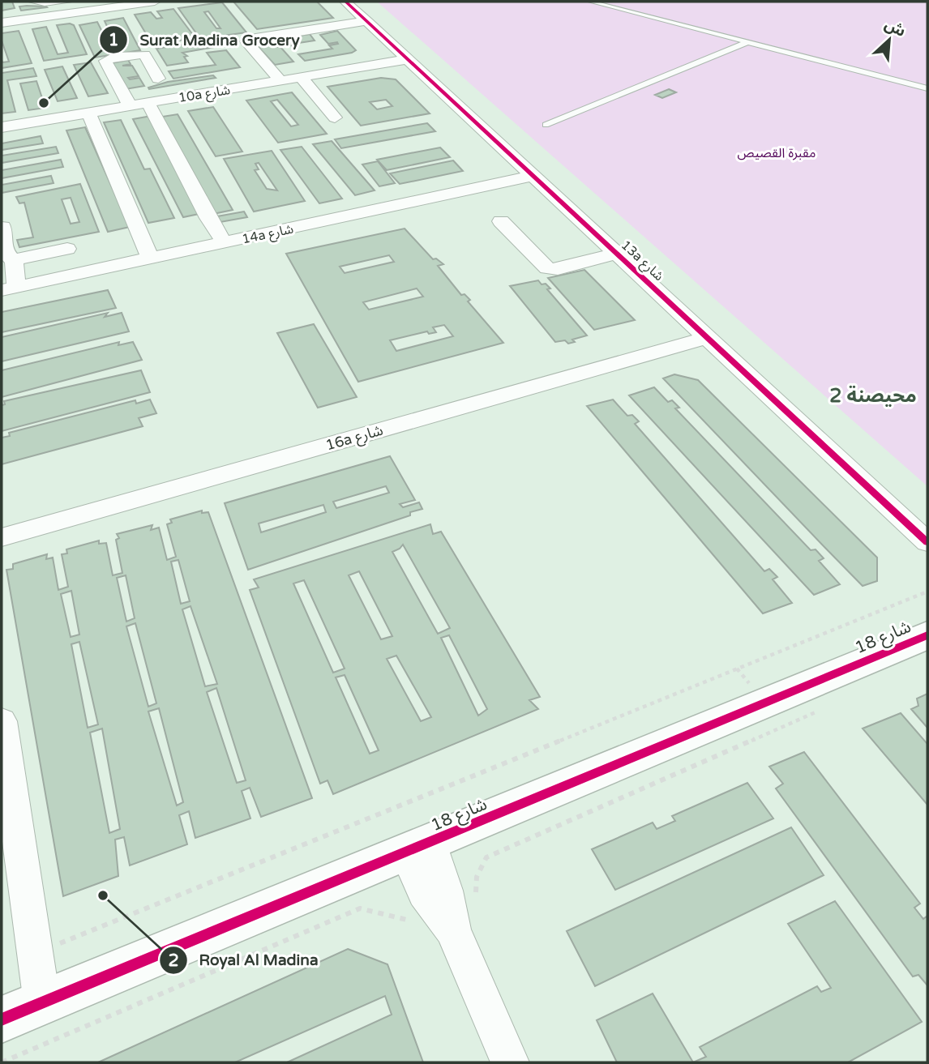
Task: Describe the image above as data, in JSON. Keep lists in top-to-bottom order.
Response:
{
  "streets": {
    "street": [
      "10a شارع",
      "14a شارع",
      "13a شارع",
      "16a شارع",
      "شارع 18"
    ]
  },
  "crossings": [
    ["10a شارع", "13a شارع"],
    ["14a شارع", "13a شارع"],
    ["13a شارع", "16a شارع"]
  ],
  "districts": ["محيصنة 2"],
  "parks": ["مقبرة القصيص"],
  "places": ["Surat Madina Grocery", "Royal Al Madina"],
  "north": "top right"
}
